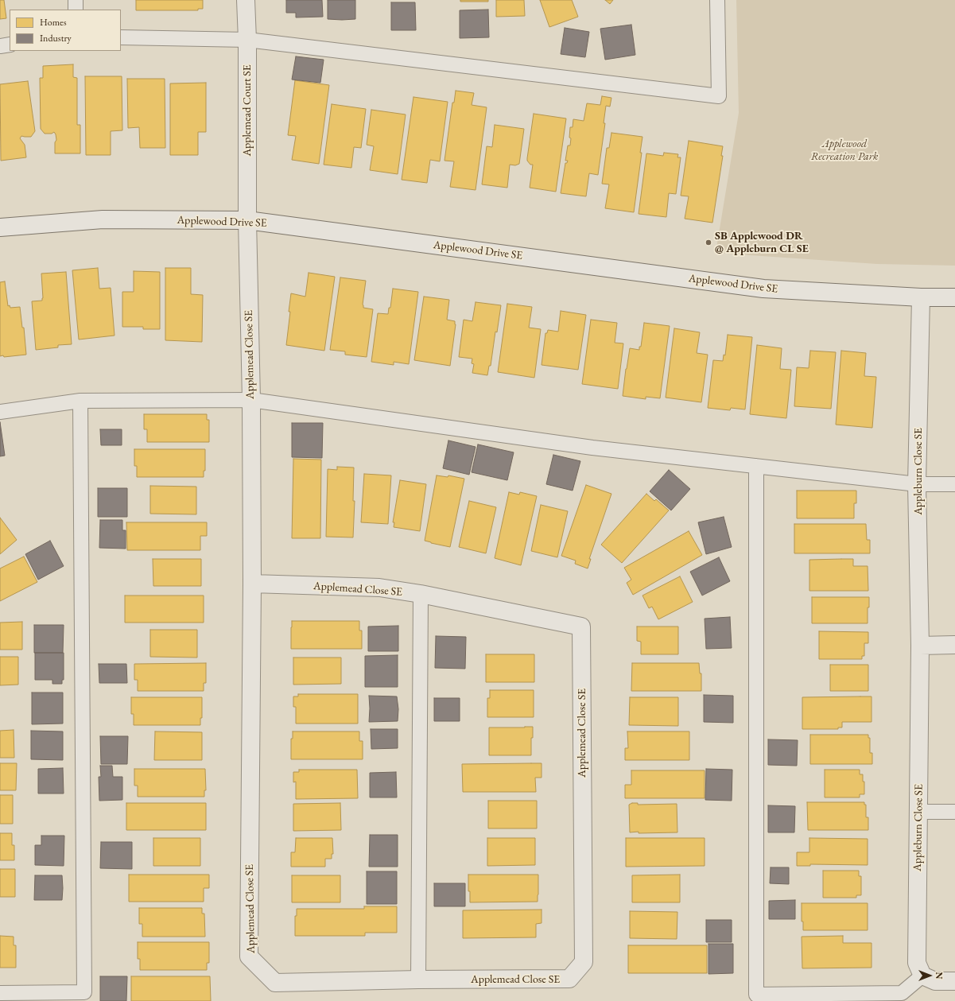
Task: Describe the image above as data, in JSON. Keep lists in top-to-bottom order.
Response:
{
  "streets": {
    "street": [
      "Applemead Court SE",
      "Applewood Drive SE",
      "Applemead Close SE",
      "Appleburn Close SE"
    ]
  },
  "crossings": [
    ["Applemead Court SE", "Applewood Drive SE"],
    ["Applemead Court SE", "Applemead Close SE"],
    ["Applewood Drive SE", "Applemead Close SE"],
    ["Applewood Drive SE", "Appleburn Close SE"]
  ],
  "parks": ["Applewood Recreation Park"],
  "places": ["SB Applewood DR @ Appleburn CL SE"],
  "legend": ["Homes", "Industry"],
  "north": "right"
}
